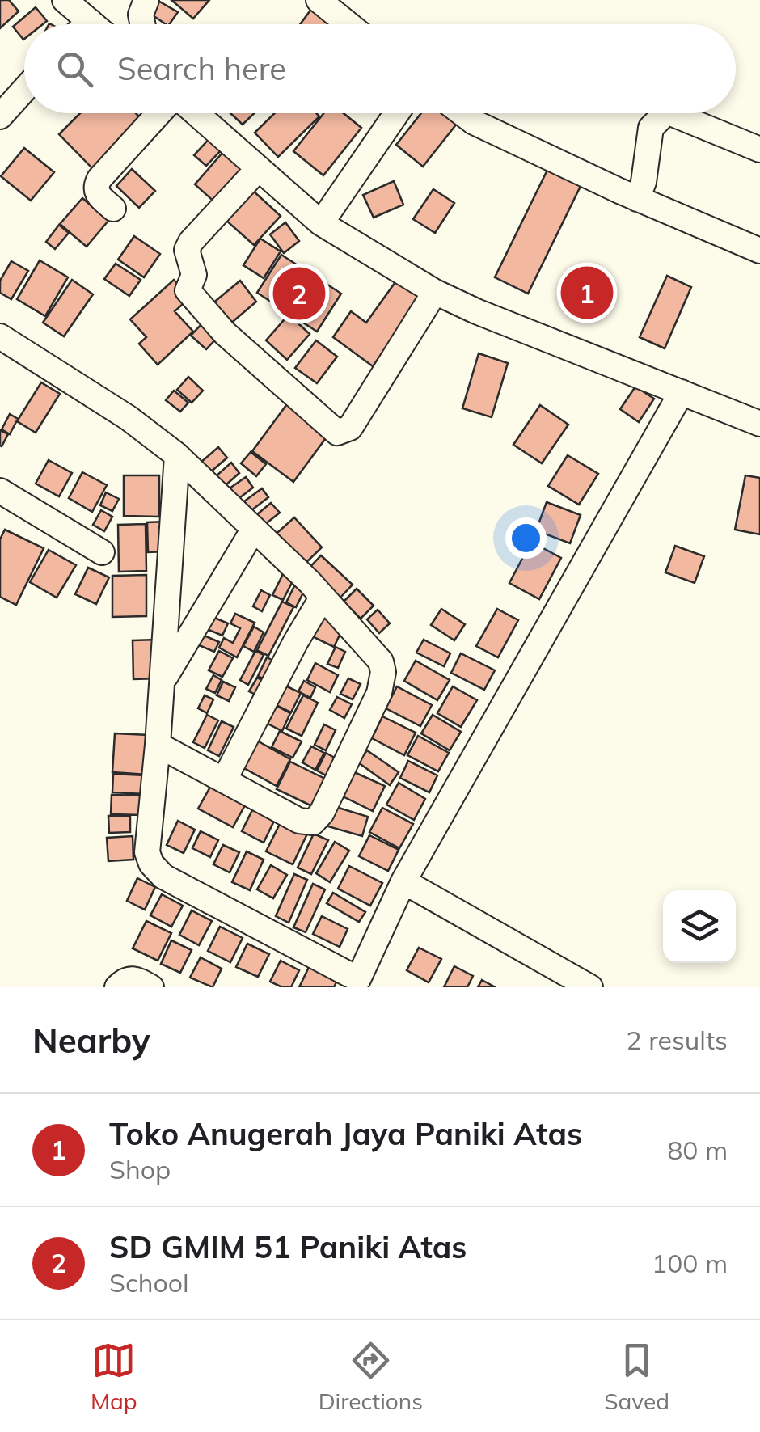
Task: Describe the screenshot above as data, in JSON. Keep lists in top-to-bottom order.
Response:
{
  "page": {
    "search": "Search here",
    "pins": ["1", "2"],
    "heading": ["Nearby", "2 results"],
    "list": [
      {
        "mark": "1",
        "name": "Toko Anugerah Jaya Paniki Atas",
        "note": "Shop",
        "value": "80 m"
      },
      {
        "mark": "2",
        "name": "SD GMIM 51 Paniki Atas",
        "note": "School",
        "value": "100 m"
      }
    ],
    "nav": ["Map", "Directions", "Saved"]
  }
}
